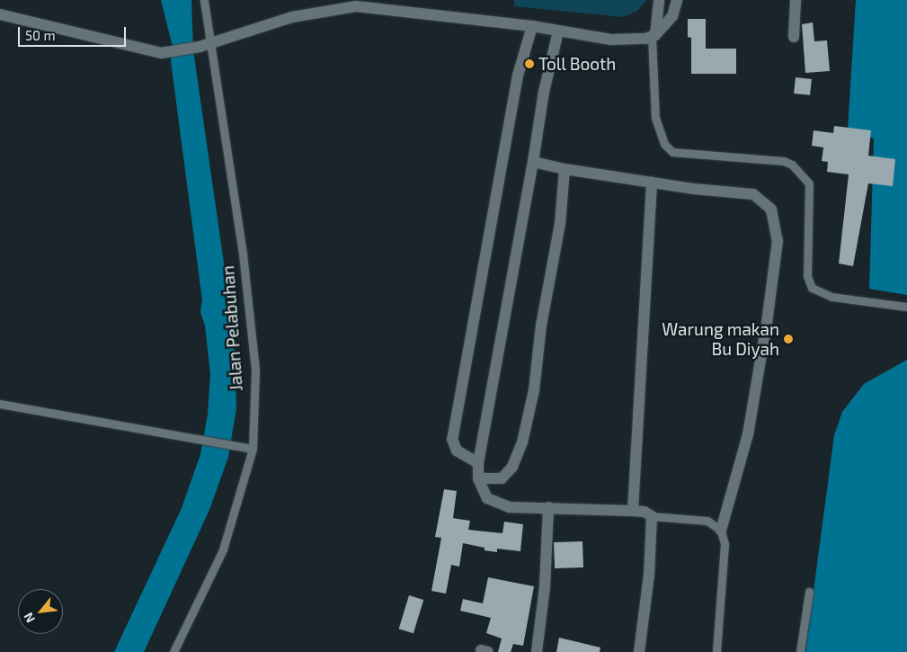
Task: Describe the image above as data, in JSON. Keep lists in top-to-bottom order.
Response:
{
  "streets": {
    "lane": ["Jalan Pelabuhan"]
  },
  "places": ["Toll Booth", "Warung makan Bu Diyah"],
  "scale_bar": "50 m",
  "north": "bottom left"
}
